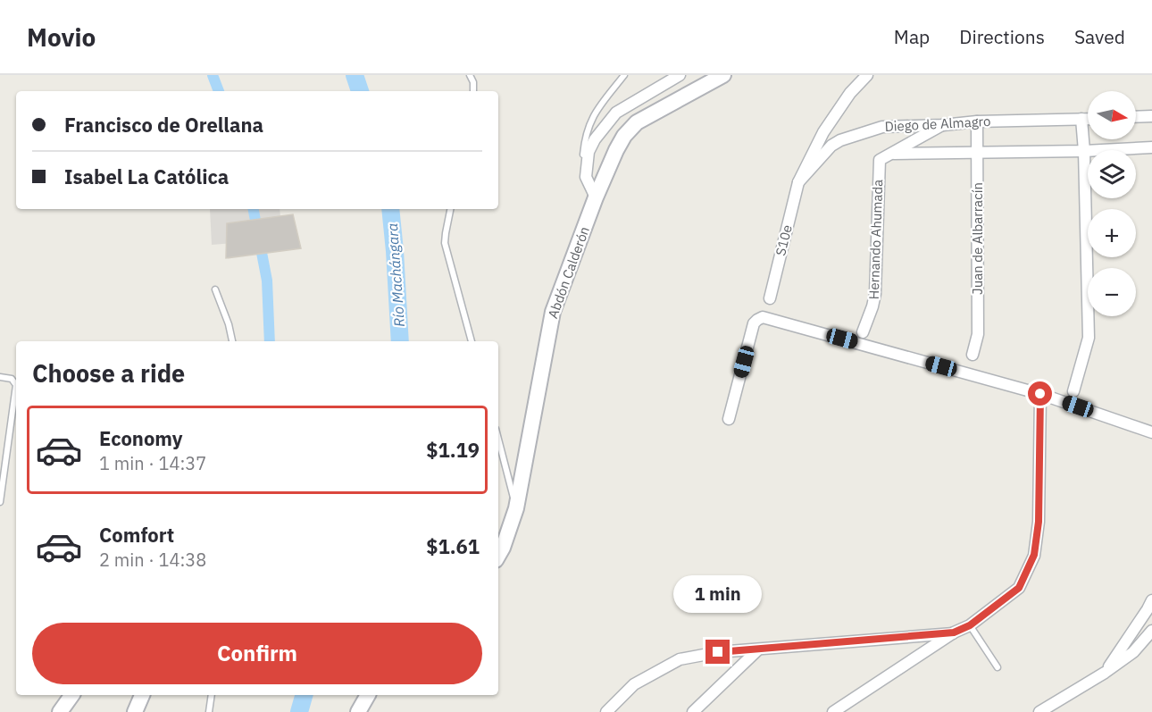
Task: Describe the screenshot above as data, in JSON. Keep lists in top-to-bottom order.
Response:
{
  "streets": {
    "street": [
      "Diego de Almagro",
      "Juan de Albarracín",
      "Hernando Ahumada",
      "S10e",
      "Abdón Calderón"
    ]
  },
  "crossings": [
    ["Diego de Almagro", "Juan de Albarracín"],
    ["Diego de Almagro", "Hernando Ahumada"],
    ["Diego de Almagro", "S10e"]
  ],
  "water": ["Río Machángara"],
  "north": "right",
  "page": {
    "header": "Movio",
    "nav": ["Map", "Directions", "Saved"],
    "map_buttons": ["+", "−"],
    "banner": ["Francisco de Orellana", "Isabel La Católica"],
    "heading": "Choose a ride",
    "list": [
      {
        "name": "Economy",
        "note": "1 min · 14:37",
        "value": "$1.19"
      },
      {
        "name": "Comfort",
        "note": "2 min · 14:38",
        "value": "$1.61"
      }
    ],
    "bubble": "1 min",
    "buttons": "Confirm"
  }
}
